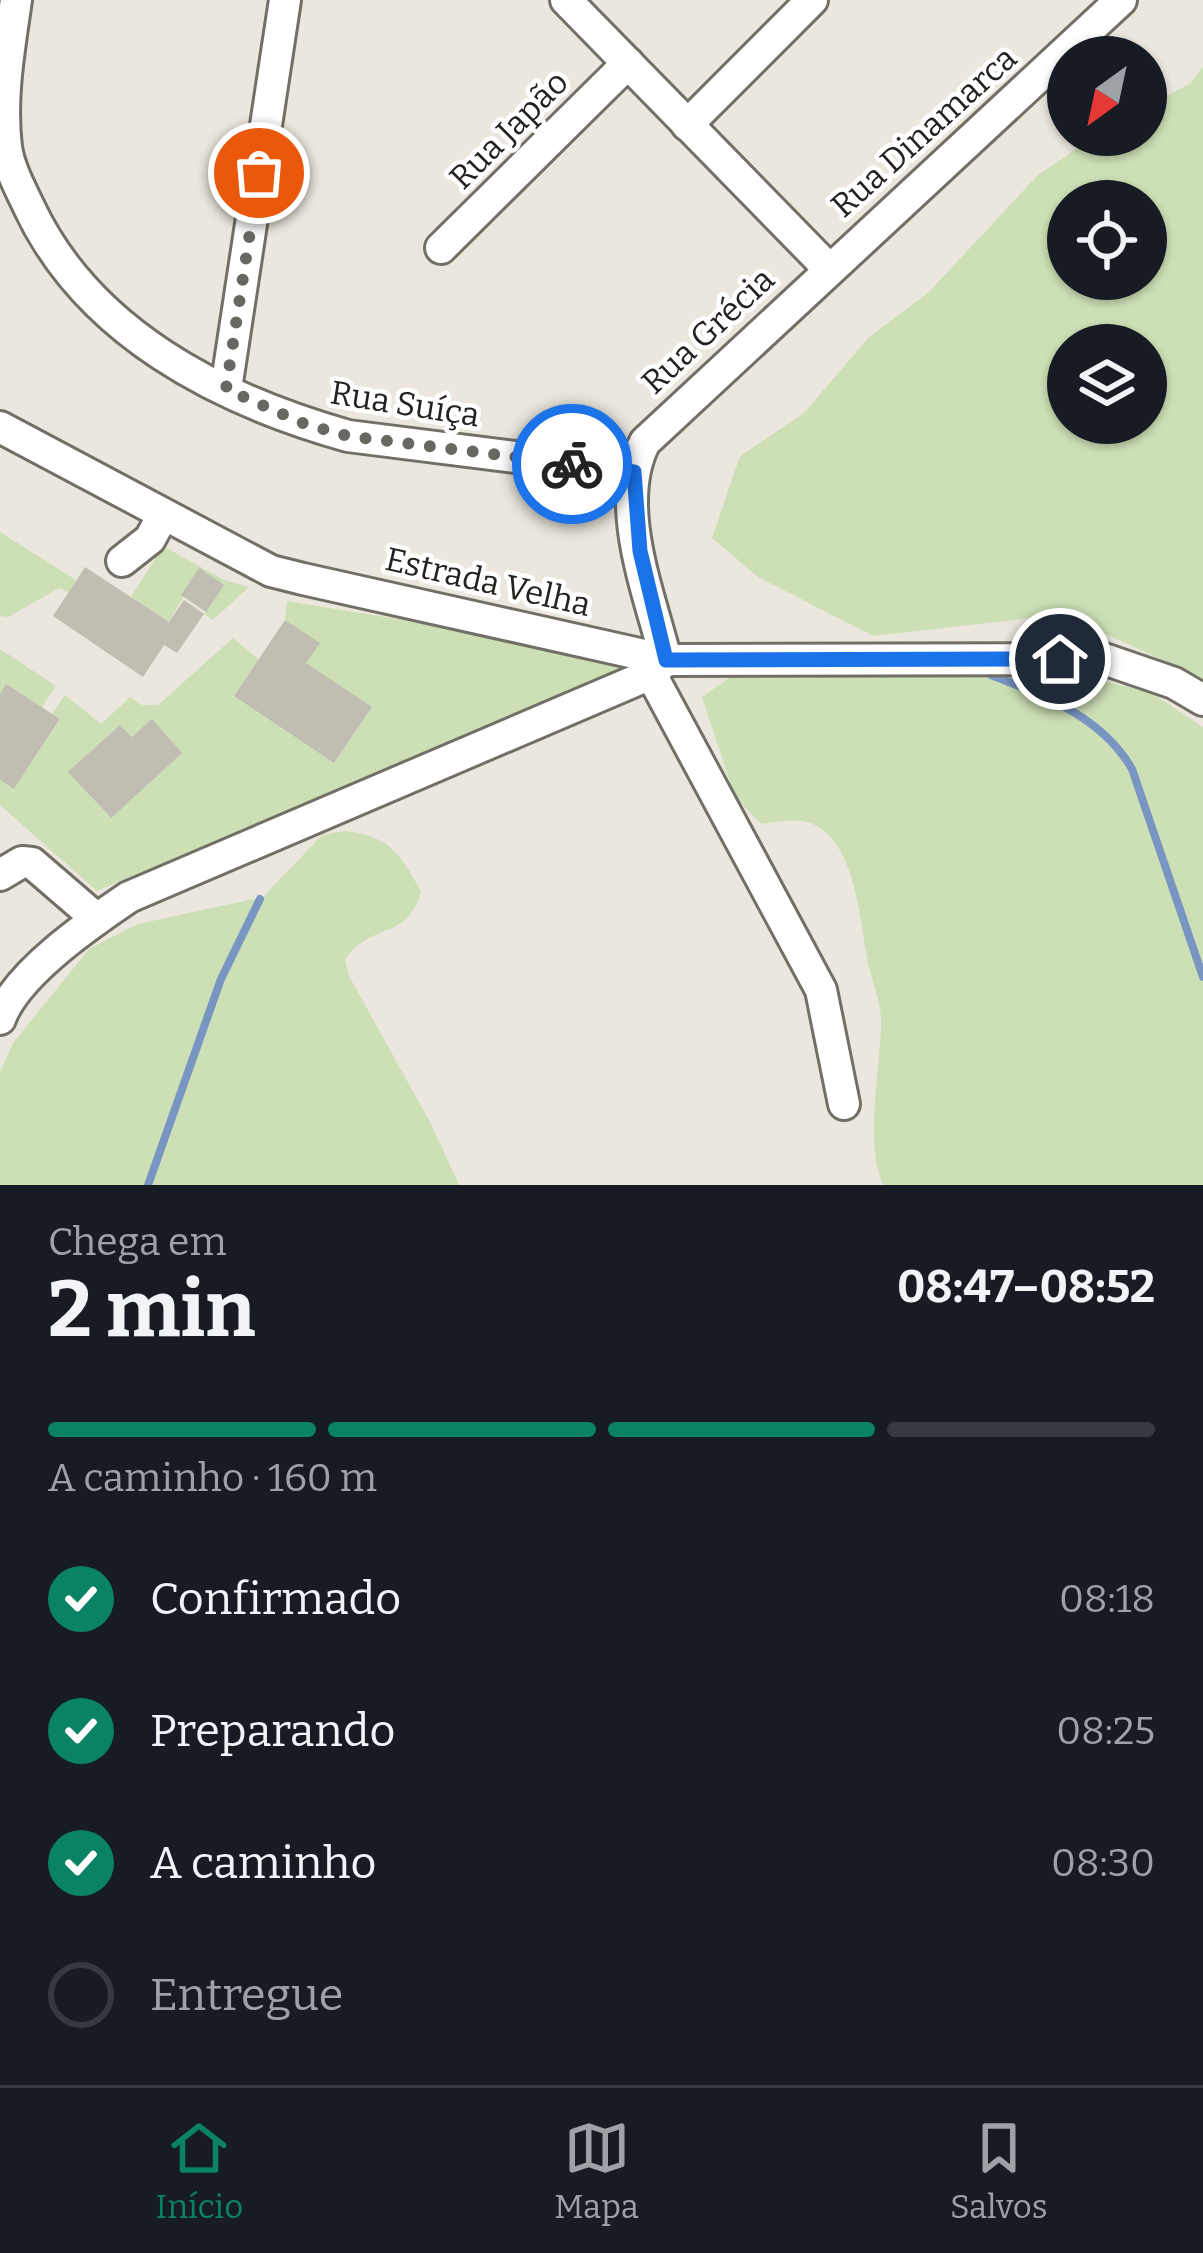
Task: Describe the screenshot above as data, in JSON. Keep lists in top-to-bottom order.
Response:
{
  "streets": {
    "street": [
      "Rua Japão",
      "Rua Dinamarca",
      "Rua Grécia",
      "Rua Suíça",
      "Estrada Velha"
    ]
  },
  "crossings": [
    ["Rua Dinamarca", "Rua Grécia"],
    ["Rua Grécia", "Rua Suíça"]
  ],
  "north": "bottom left",
  "page": {
    "heading": ["2 min", "Chega em", "08:47–08:52"],
    "bar": "A caminho · 160 m",
    "list": [
      ["Confirmado", "08:18"],
      ["Preparando", "08:25"],
      ["A caminho", "08:30"],
      "Entregue"
    ],
    "tabs": ["Início", "Mapa", "Salvos"]
  }
}
